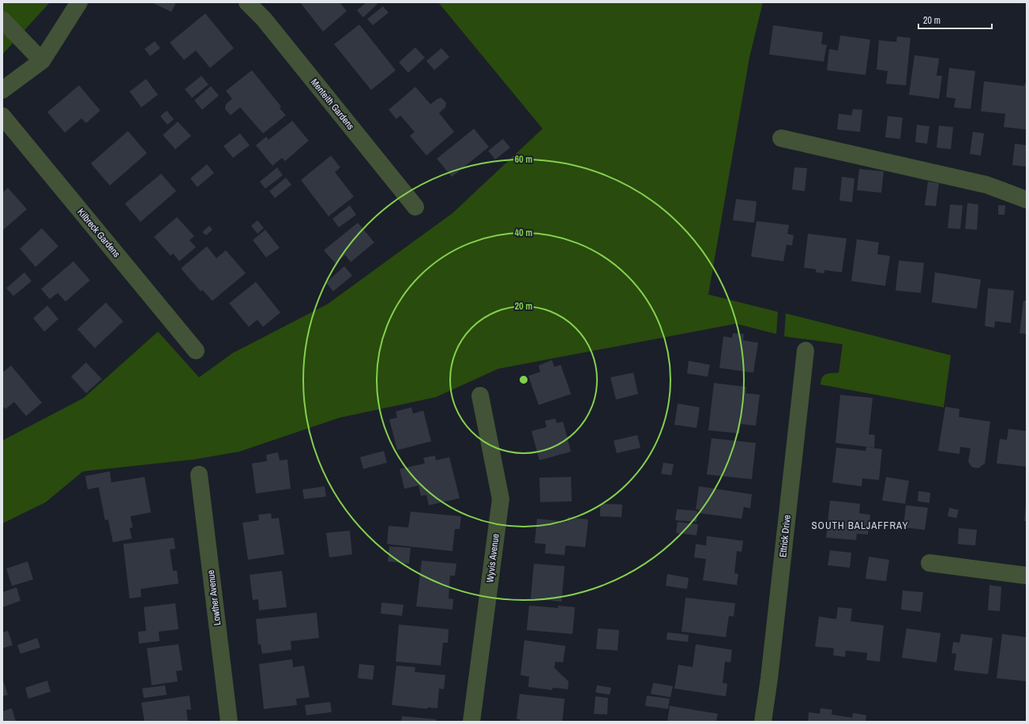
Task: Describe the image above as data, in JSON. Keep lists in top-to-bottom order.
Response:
{
  "streets": {
    "street": [
      "Menteith Gardens",
      "Kilbreck Gardens",
      "Ettrick Drive",
      "Wyvis Avenue",
      "Lowther Avenue"
    ]
  },
  "districts": ["SOUTH BALJAFFRAY"],
  "scale_bar": "20 m",
  "rings": ["60 m", "40 m", "20 m"]
}
